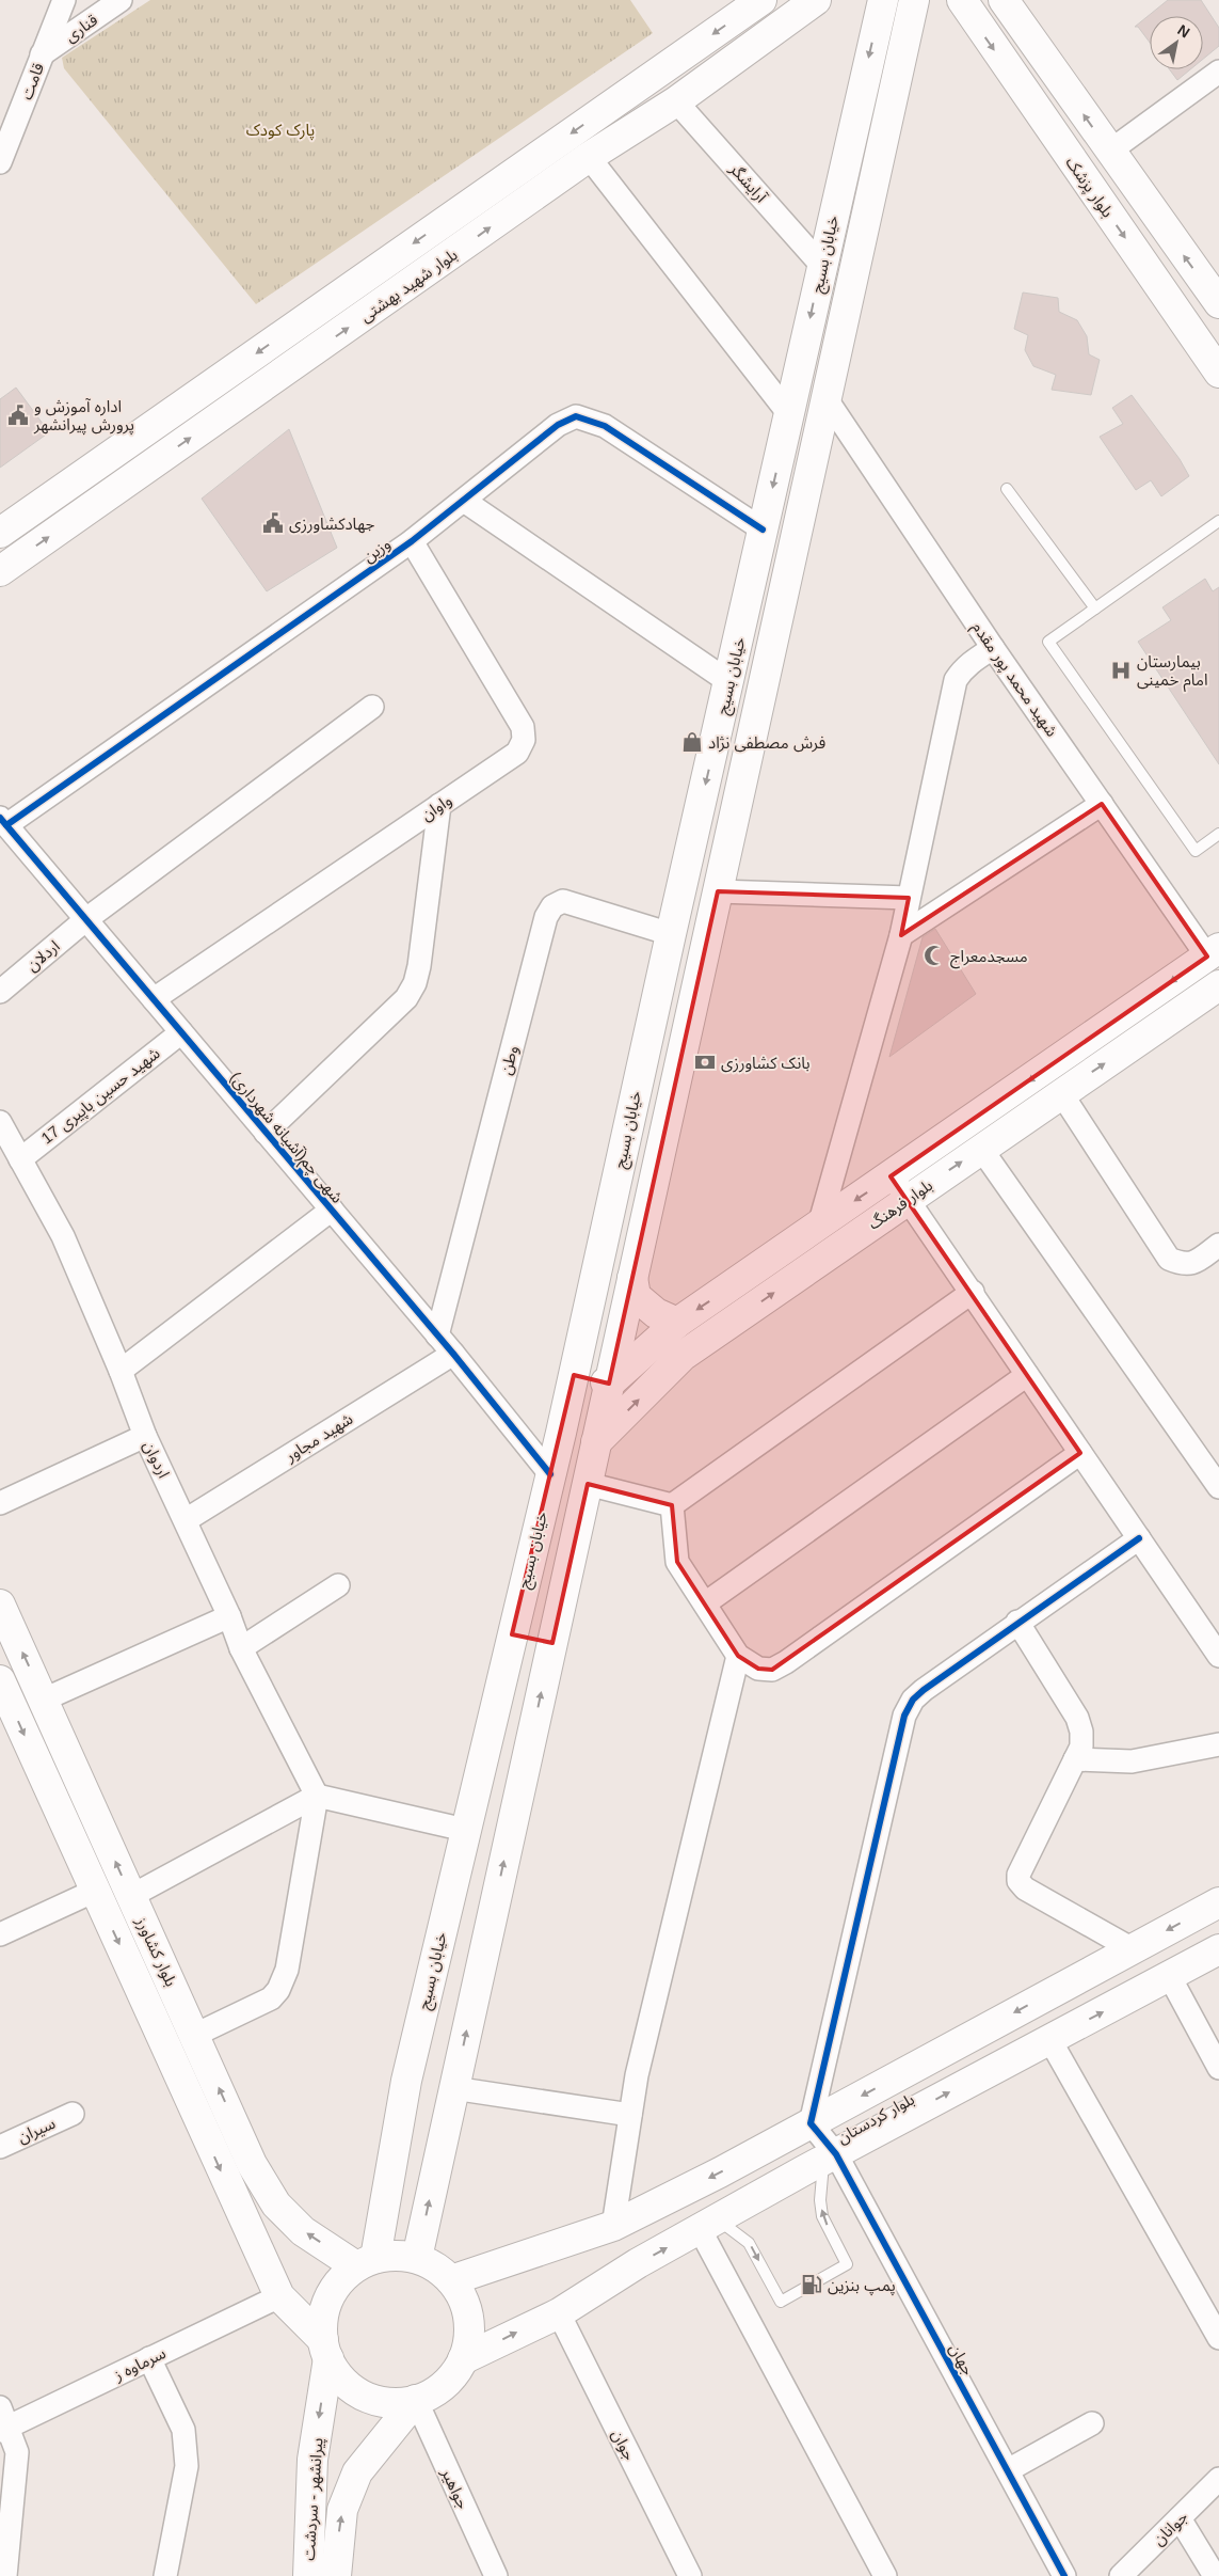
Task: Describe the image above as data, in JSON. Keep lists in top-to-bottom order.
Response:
{
  "streets": {
    "main road": [
      "بلوار پزشک",
      "خیابان بسیج",
      "بلوار شهید بهشتی",
      "بلوار فرهنگ",
      "بلوار کشاورز",
      "بلوار کردستان",
      "پیرانشهر - سردشت"
    ],
    "street": [
      "قناری",
      "قامت",
      "آرایشگر",
      "وزین",
      "شهید محمد پور مقدم",
      "واوان",
      "اردلان",
      "وطن",
      "شهید حسین باپیری 17",
      "شهی چم(آشیانه شهرداری)",
      "شهید مجاور",
      "اردوان",
      "سیران",
      "جهان",
      "سرماوه ز",
      "جوان",
      "جواهیر",
      "جوانان"
    ]
  },
  "crossings": [
    ["قناری", "قامت"],
    ["آرایشگر", "خیابان بسیج"],
    ["آرایشگر", "بلوار شهید بهشتی"],
    ["خیابان بسیج", "وزین"],
    ["خیابان بسیج", "شهید محمد پور مقدم"],
    ["خیابان بسیج", "وطن"],
    ["خیابان بسیج", "شهی چم(آشیانه شهرداری)"],
    ["خیابان بسیج", "بلوار فرهنگ"],
    ["خیابان بسیج", "بلوار کشاورز"],
    ["خیابان بسیج", "بلوار کردستان"],
    ["خیابان بسیج", "جواهیر"],
    ["خیابان بسیج", "پیرانشهر - سردشت"],
    ["وزین", "واوان"],
    ["وزین", "شهی چم(آشیانه شهرداری)"],
    ["شهید محمد پور مقدم", "بلوار فرهنگ"],
    ["واوان", "شهی چم(آشیانه شهرداری)"],
    ["اردلان", "شهی چم(آشیانه شهرداری)"],
    ["وطن", "شهی چم(آشیانه شهرداری)"],
    ["شهید حسین باپیری 17", "شهی چم(آشیانه شهرداری)"],
    ["شهید حسین باپیری 17", "اردوان"],
    ["شهی چم(آشیانه شهرداری)", "شهید مجاور"],
    ["شهید مجاور", "اردوان"],
    ["بلوار کشاورز", "بلوار کردستان"],
    ["بلوار کشاورز", "سرماوه ز"],
    ["بلوار کشاورز", "جواهیر"],
    ["بلوار کشاورز", "پیرانشهر - سردشت"],
    ["بلوار کردستان", "جهان"],
    ["بلوار کردستان", "جوان"],
    ["بلوار کردستان", "جواهیر"],
    ["بلوار کردستان", "پیرانشهر - سردشت"],
    ["جواهیر", "پیرانشهر - سردشت"]
  ],
  "parks": ["پارک کودک"],
  "places": {
    "public building": ["اداره آموزش و پرورش پیرانشهر", "جهادکشاورزی"],
    "hospital": ["بیمارستان امام خمینی"],
    "shop": ["فرش مصطفی نژاد"],
    "mosque": ["مسجدمعراج"],
    "bank": ["بانک کشاورزی"],
    "fuel station": ["پمپ بنزین"]
  },
  "north": "top right"
}
